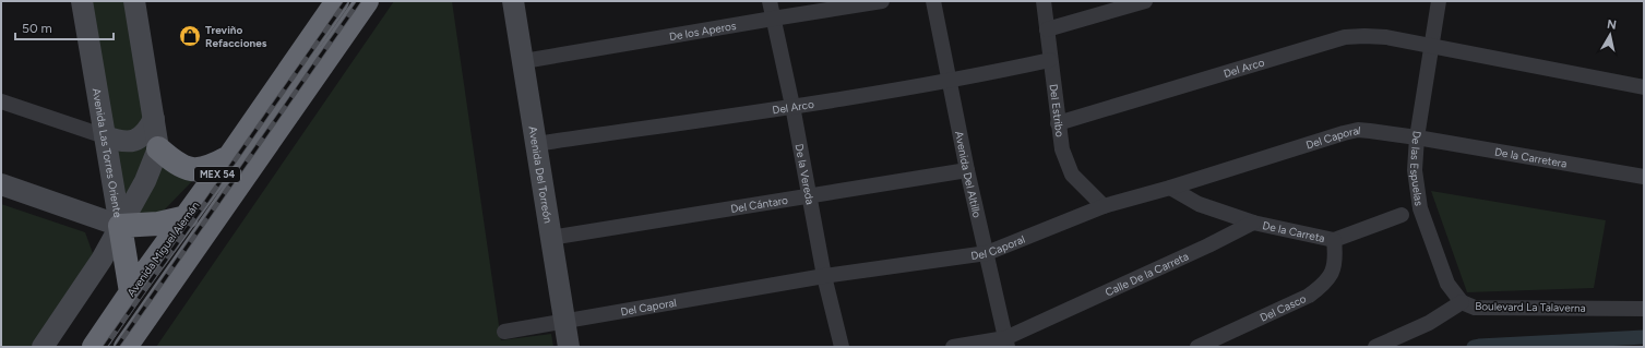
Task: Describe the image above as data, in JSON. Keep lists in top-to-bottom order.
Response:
{
  "streets": {
    "highway": ["MEX 54", "Avenida Miguel Alemán"],
    "street": [
      "De los Aperos",
      "Del Arco",
      "Del Estribo",
      "Del Caporal",
      "Avenida Las Torres Oriente",
      "De la Carretera",
      "De las Espuelas",
      "Avenida Del Torreón",
      "De la Vereda",
      "Avenida Del Altillo",
      "Del Cántaro",
      "De la Carreta",
      "Calle De la Carreta",
      "Boulevard La Talaverna",
      "Del Casco"
    ]
  },
  "crossings": [
    ["De los Aperos", "Avenida Del Torreón"],
    ["De los Aperos", "De la Vereda"],
    ["Del Arco", "Del Estribo"],
    ["Del Arco", "De las Espuelas"],
    ["Del Arco", "Avenida Del Torreón"],
    ["Del Arco", "De la Vereda"],
    ["Del Arco", "Avenida Del Altillo"],
    ["Del Estribo", "Del Caporal"],
    ["Del Caporal", "De la Carretera"],
    ["Del Caporal", "De las Espuelas"],
    ["Del Caporal", "Avenida Del Torreón"],
    ["Del Caporal", "De la Vereda"],
    ["Del Caporal", "Avenida Del Altillo"],
    ["De la Carretera", "De las Espuelas"],
    ["De las Espuelas", "Boulevard La Talaverna"],
    ["Avenida Del Torreón", "Del Cántaro"],
    ["De la Vereda", "Del Cántaro"],
    ["Avenida Del Altillo", "Del Cántaro"],
    ["Avenida Del Altillo", "Calle De la Carreta"],
    ["De la Carreta", "Calle De la Carreta"],
    ["De la Carreta", "Del Casco"]
  ],
  "places": {
    "shop": ["Treviño Refacciones"]
  },
  "scale_bar": "50 m",
  "north": "top"
}
